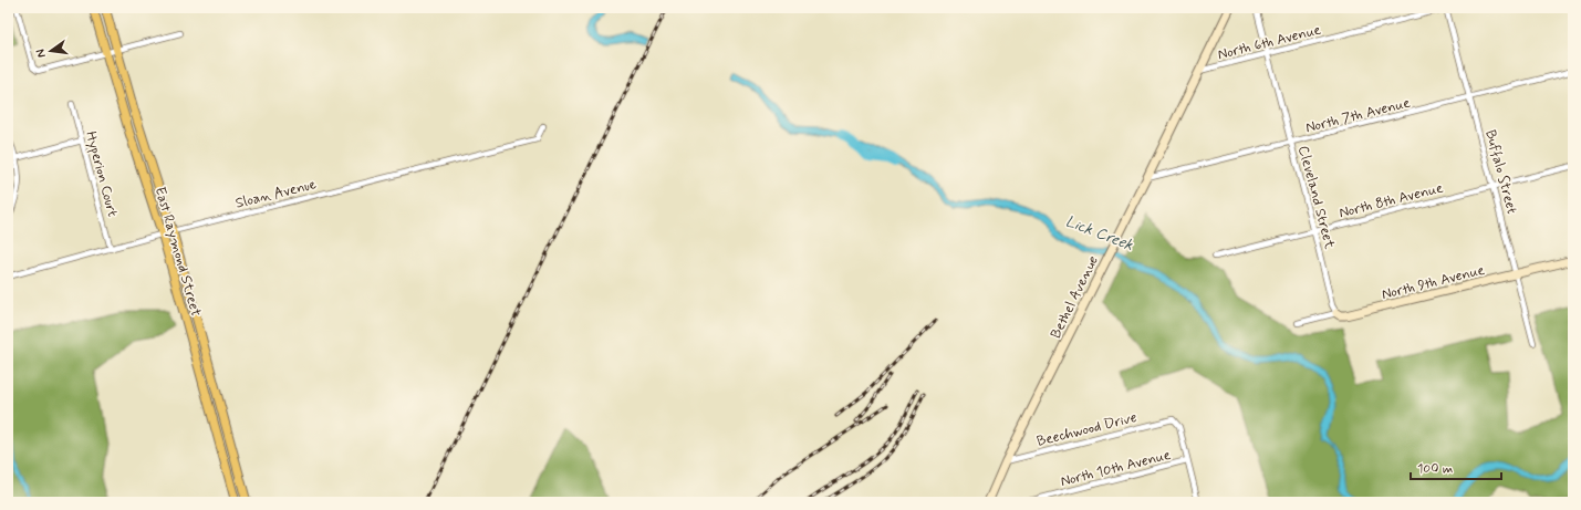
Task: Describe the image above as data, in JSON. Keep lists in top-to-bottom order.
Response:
{
  "streets": {
    "main road": ["East Raymond Street"],
    "street": [
      "North 6th Avenue",
      "North 7th Avenue",
      "Buffalo Street",
      "Hyperion Court",
      "Sloan Avenue",
      "Cleveland Street",
      "North 8th Avenue",
      "North 9th Avenue",
      "Bethel Avenue",
      "Beechwood Drive",
      "North 10th Avenue"
    ]
  },
  "crossings": [
    ["North 6th Avenue", "Buffalo Street"],
    ["North 6th Avenue", "Cleveland Street"],
    ["North 6th Avenue", "Bethel Avenue"],
    ["North 7th Avenue", "Buffalo Street"],
    ["North 7th Avenue", "Cleveland Street"],
    ["North 7th Avenue", "Bethel Avenue"],
    ["Buffalo Street", "North 8th Avenue"],
    ["Buffalo Street", "North 9th Avenue"],
    ["Hyperion Court", "Sloan Avenue"],
    ["Sloan Avenue", "East Raymond Street"],
    ["Cleveland Street", "North 8th Avenue"],
    ["Cleveland Street", "North 9th Avenue"],
    ["Bethel Avenue", "Beechwood Drive"],
    ["Beechwood Drive", "North 10th Avenue"]
  ],
  "water": ["Lick Creek"],
  "scale_bar": "100 m",
  "north": "left"
}
